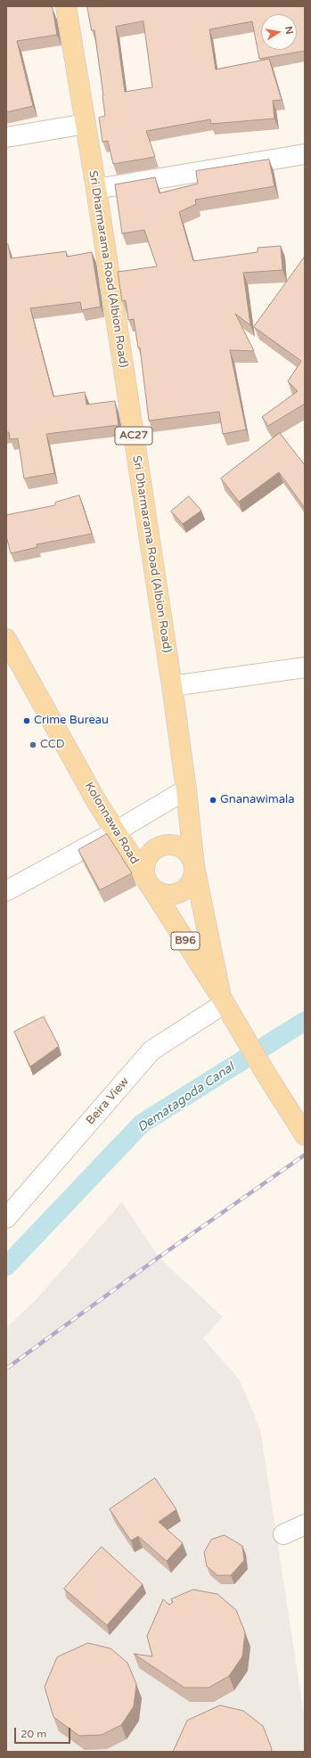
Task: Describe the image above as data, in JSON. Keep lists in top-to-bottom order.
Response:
{
  "streets": {
    "main road": [
      "Sri Dharmarama Road (Albion Road)",
      "AC27",
      "Kolonnawa Road",
      "B96"
    ],
    "street": ["Beira View"]
  },
  "crossings": [
    ["Sri Dharmarama Road (Albion Road)", "Kolonnawa Road"],
    ["Sri Dharmarama Road (Albion Road)", "B96"],
    ["Sri Dharmarama Road (Albion Road)", "Beira View"],
    ["Kolonnawa Road", "B96"],
    ["Kolonnawa Road", "Beira View"],
    ["B96", "Beira View"]
  ],
  "water": ["Dematagoda Canal"],
  "places": ["Crime Bureau", "CCD", "Gnanawimala"],
  "scale_bar": "20 m",
  "north": "right"
}
